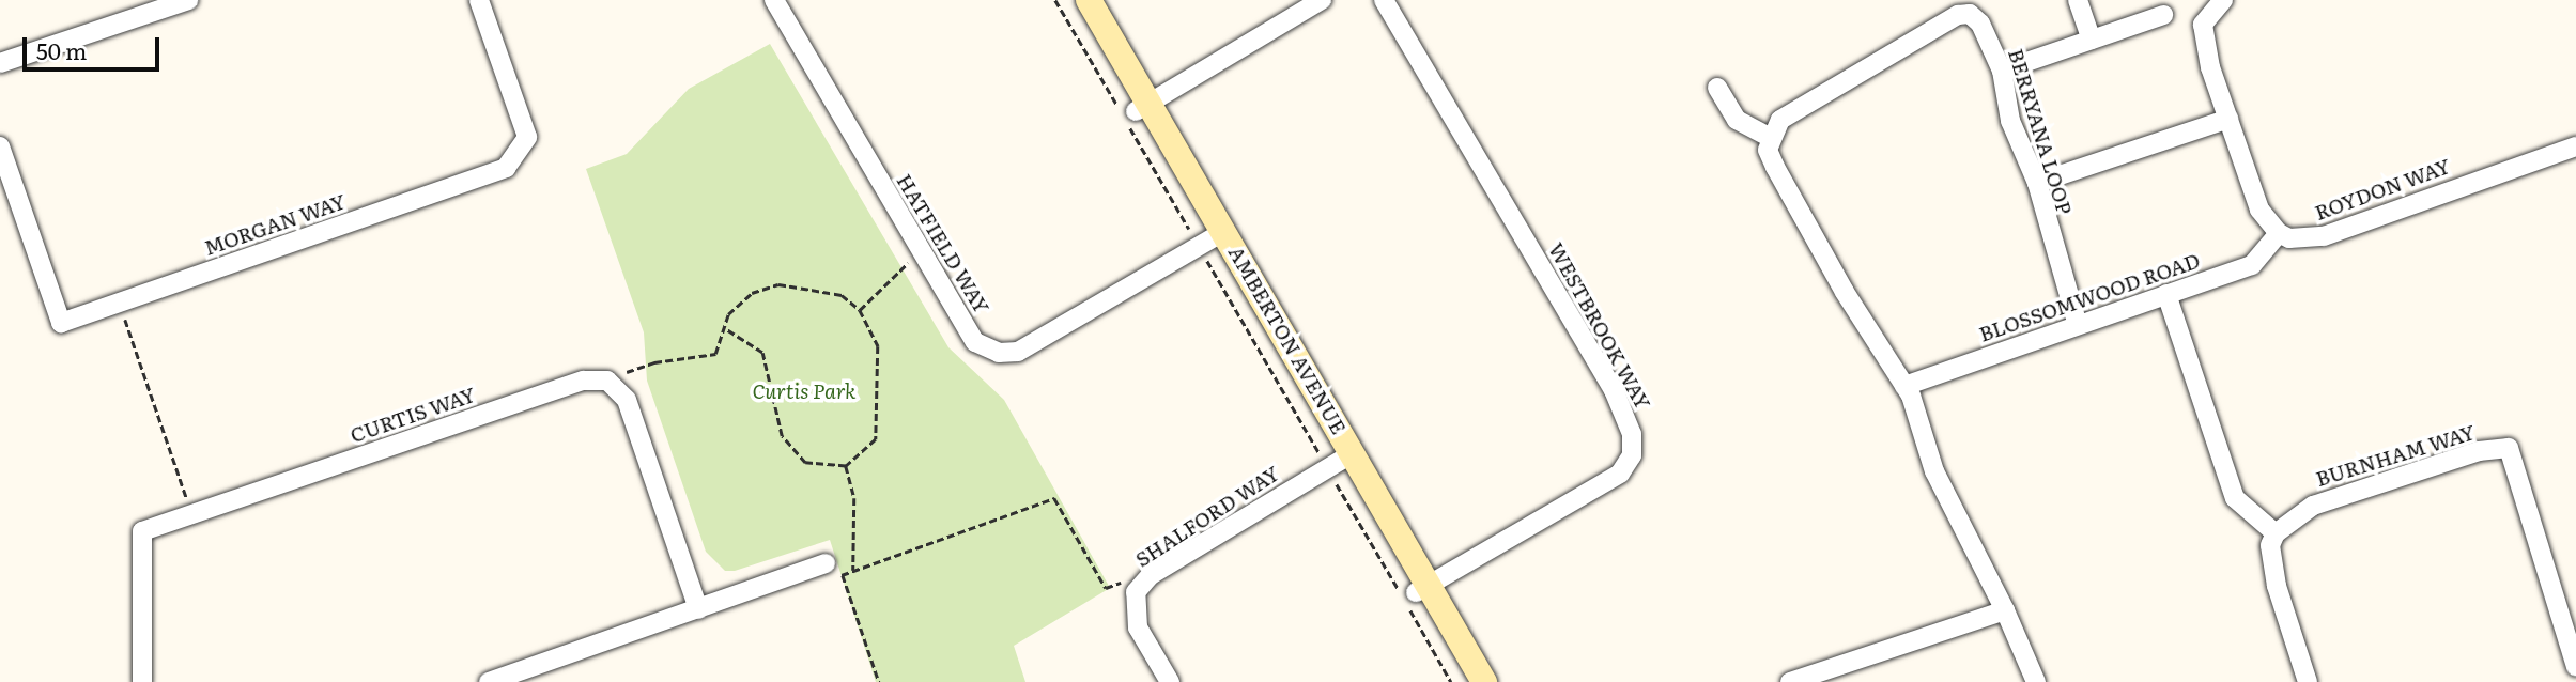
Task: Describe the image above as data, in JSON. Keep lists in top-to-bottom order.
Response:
{
  "streets": {
    "street": [
      "BERRYANA LOOP",
      "ROYDON WAY",
      "MORGAN WAY",
      "HATFIELD WAY",
      "BLOSSOMWOOD ROAD",
      "WESTBROOK WAY",
      "AMBERTON AVENUE",
      "CURTIS WAY",
      "BURNHAM WAY",
      "SHALFORD WAY"
    ]
  },
  "crossings": [
    ["BERRYANA LOOP", "BLOSSOMWOOD ROAD"],
    ["ROYDON WAY", "BLOSSOMWOOD ROAD"],
    ["HATFIELD WAY", "AMBERTON AVENUE"],
    ["WESTBROOK WAY", "AMBERTON AVENUE"],
    ["AMBERTON AVENUE", "SHALFORD WAY"]
  ],
  "parks": ["Curtis Park"],
  "scale_bar": "50 m"
}
